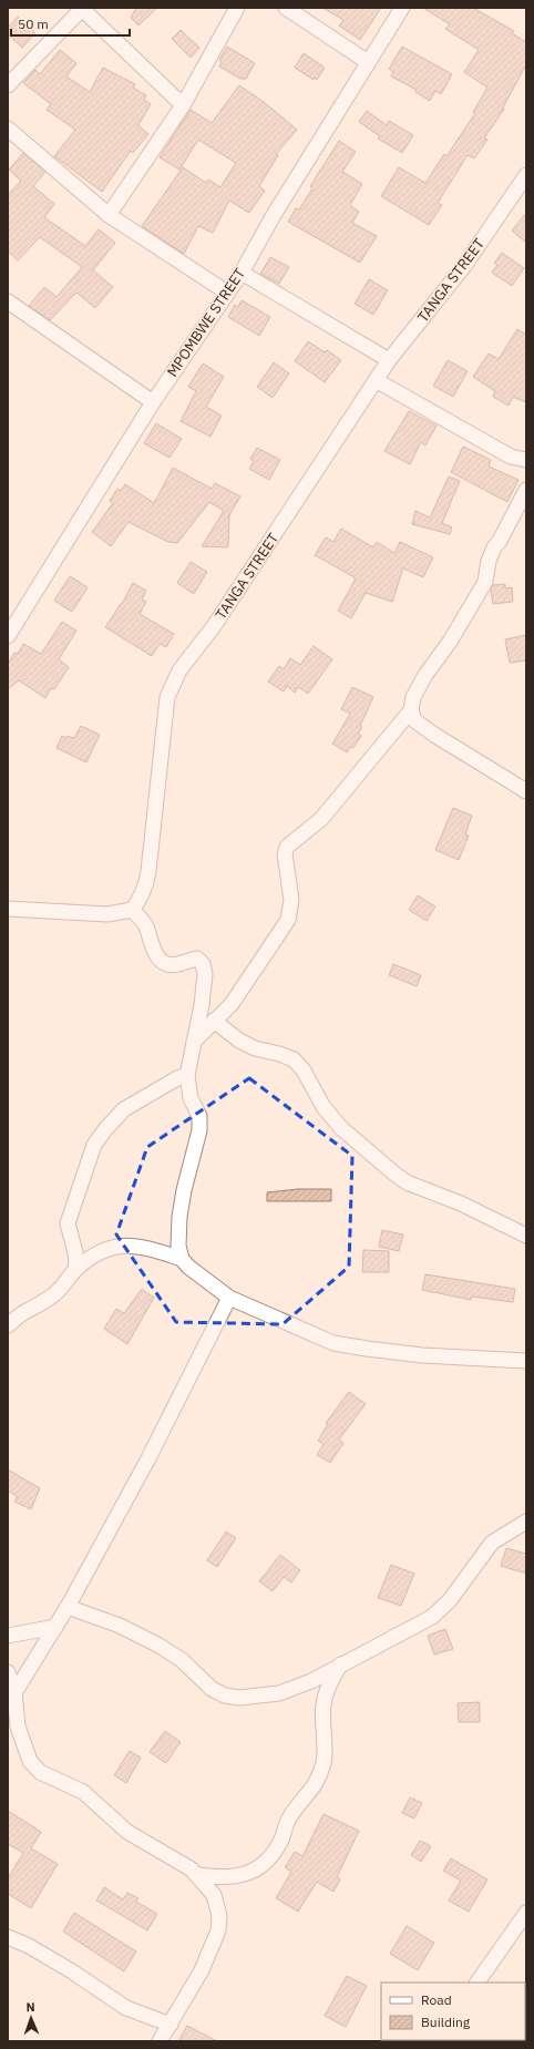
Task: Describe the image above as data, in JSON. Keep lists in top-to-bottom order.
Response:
{
  "streets": {
    "street": ["TANGA STREET", "MPOMBWE STREET"]
  },
  "legend": ["Road", "Building"],
  "scale_bar": "50 m",
  "north": "top"
}
